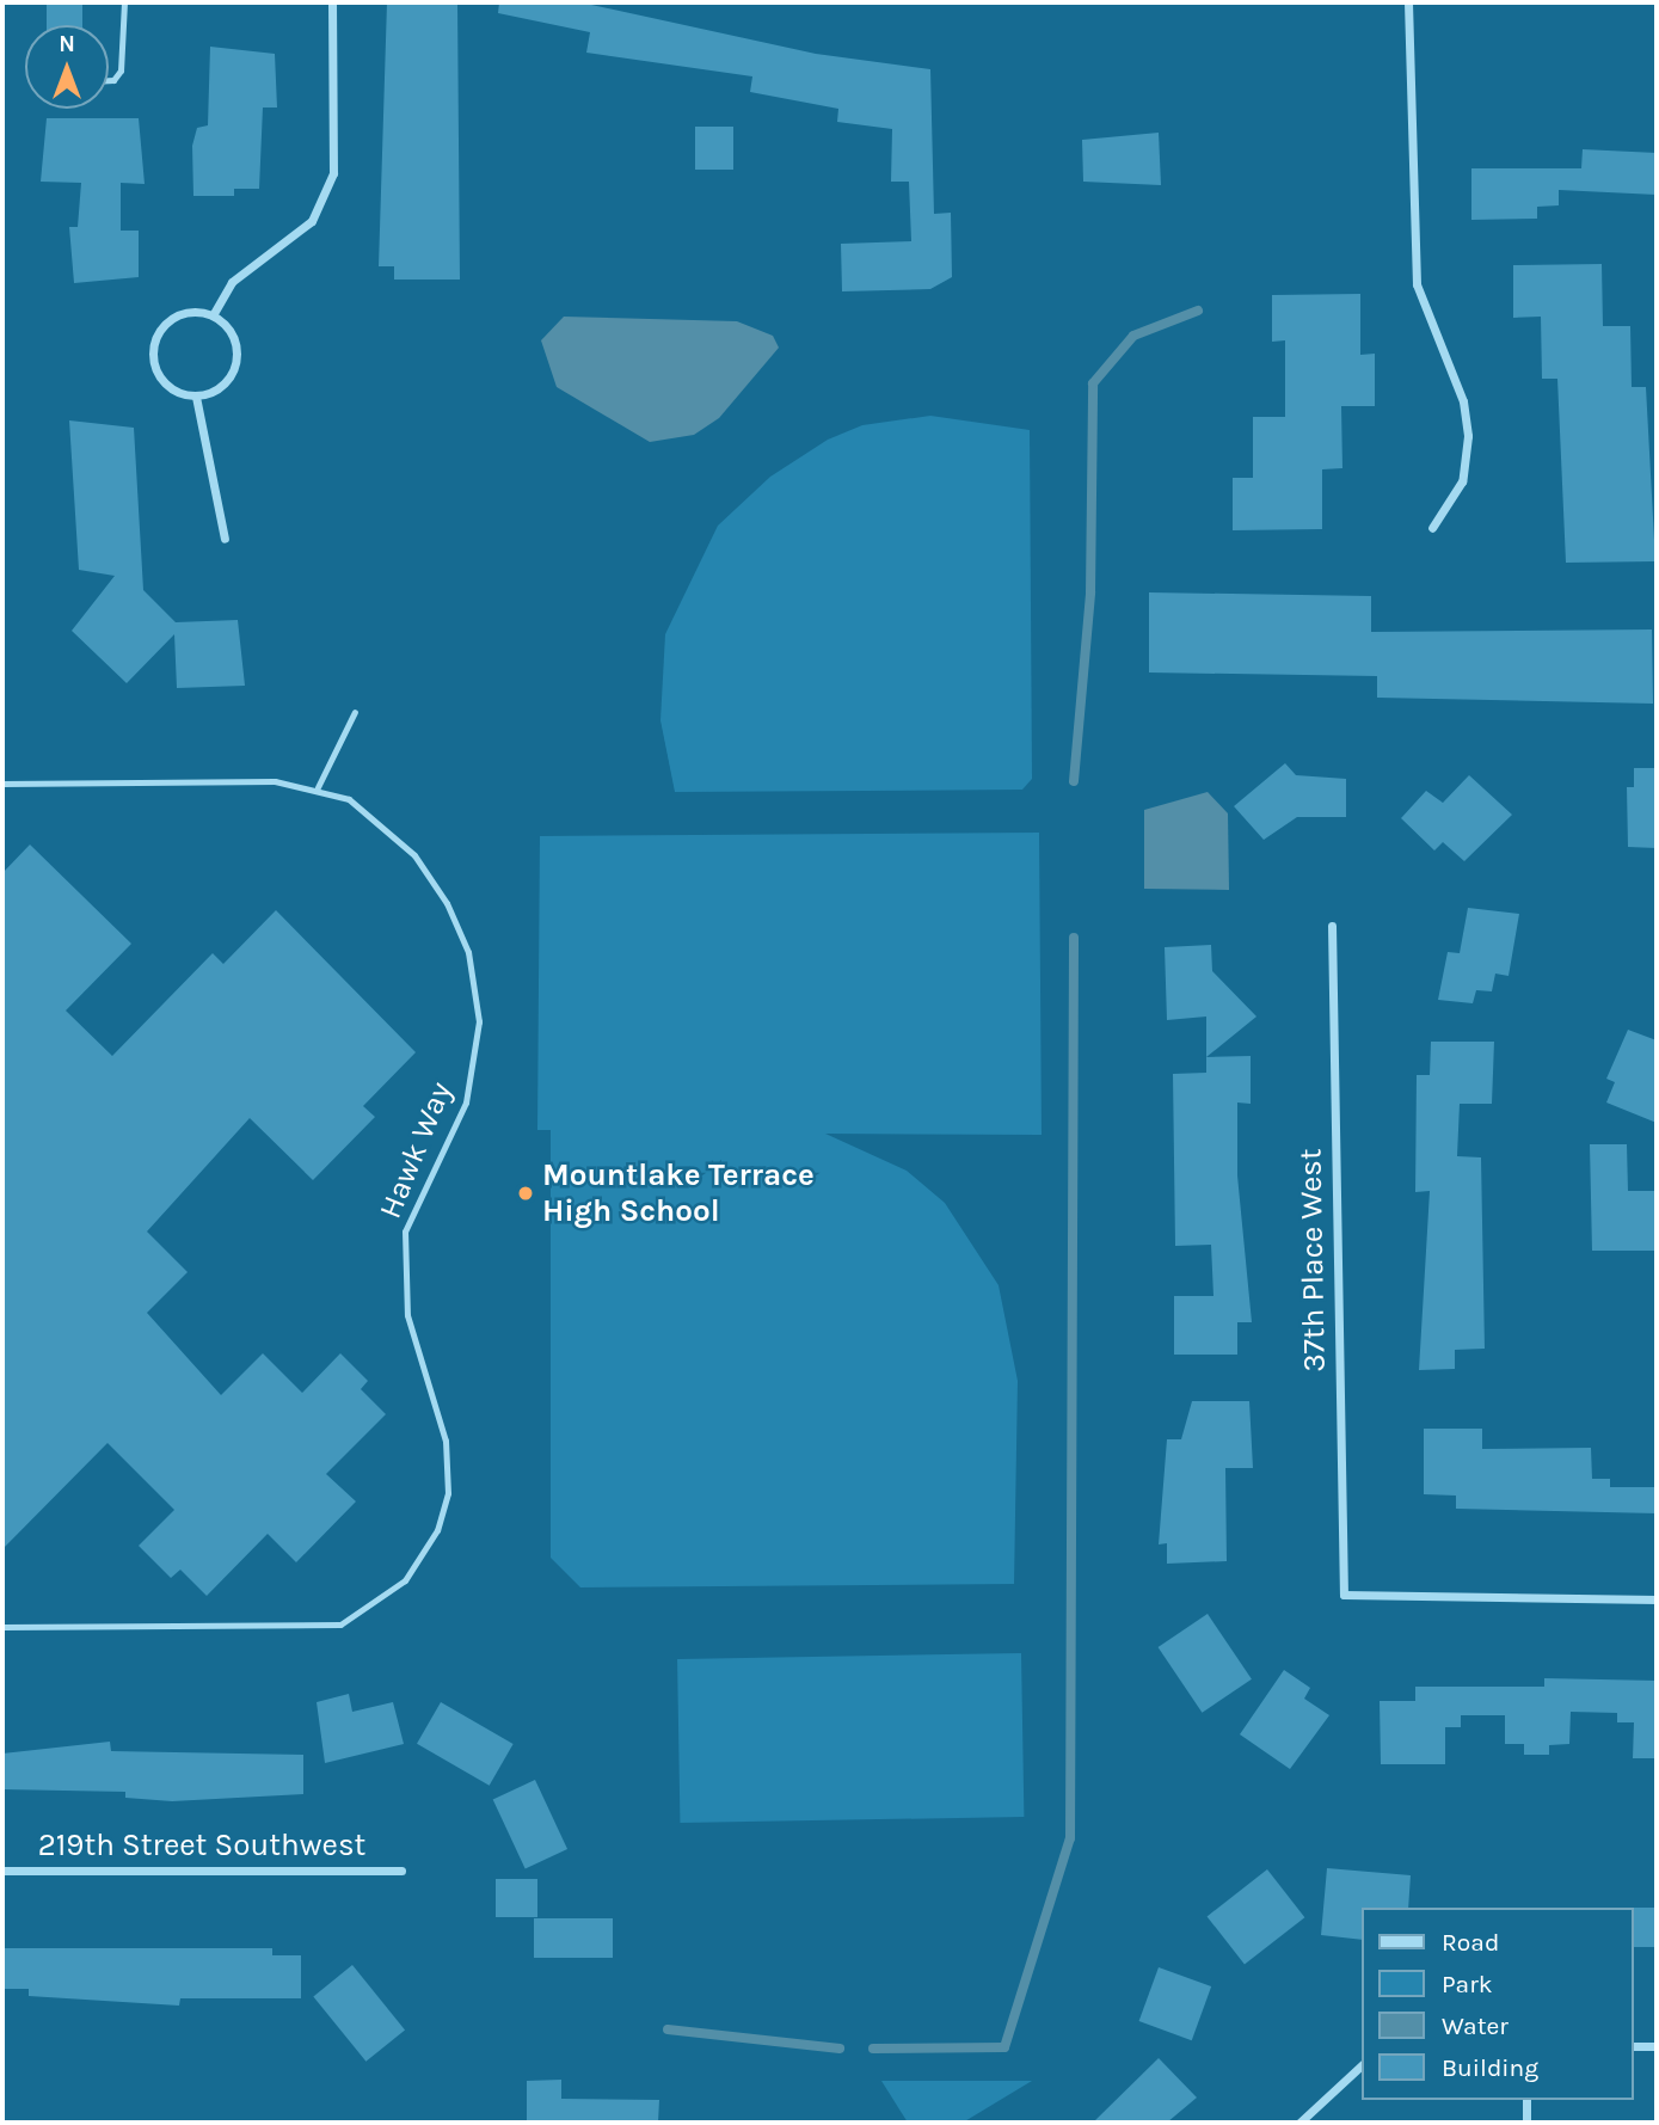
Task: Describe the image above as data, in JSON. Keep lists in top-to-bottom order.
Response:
{
  "streets": {
    "street": ["37th Place West", "219th Street Southwest"],
    "lane": ["Hawk Way"]
  },
  "places": ["Mountlake Terrace High School"],
  "legend": [
    "Road",
    "Park",
    "Water",
    "Building"
  ],
  "north": "top"
}
